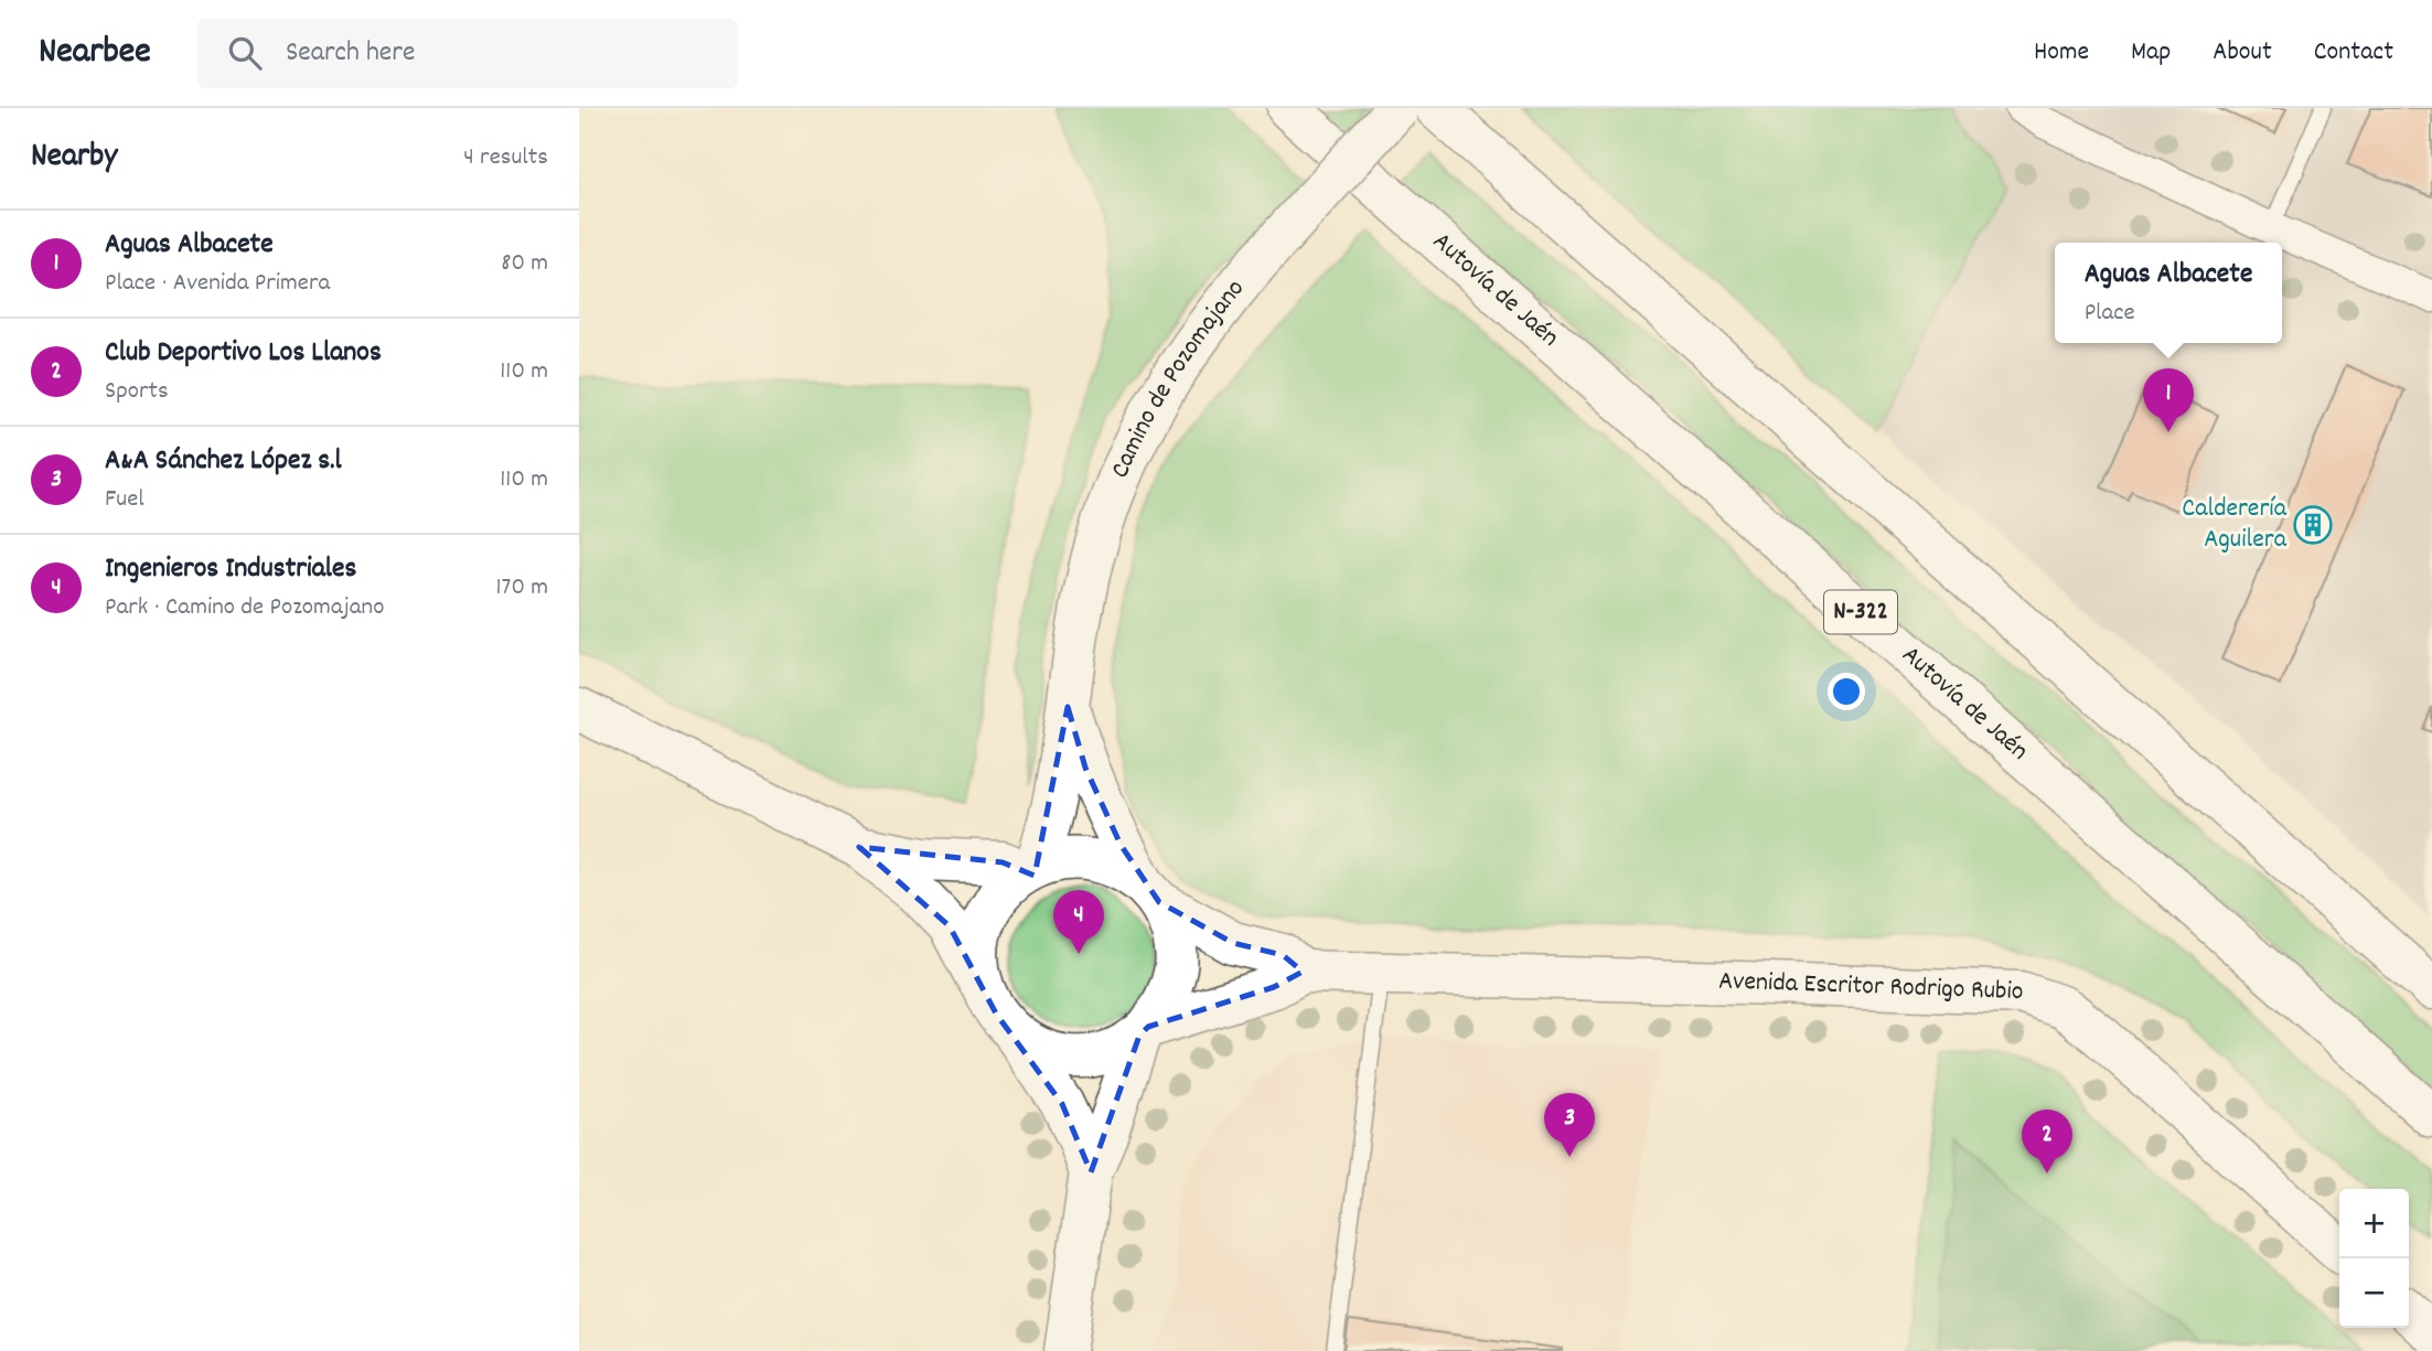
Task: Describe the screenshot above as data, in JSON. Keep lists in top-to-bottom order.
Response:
{
  "streets": {
    "main road": [
      "Autovía de Jaén",
      "Camino de Pozomajano",
      "N-322",
      "Avenida Escritor Rodrigo Rubio"
    ]
  },
  "crossings": [
    ["Camino de Pozomajano", "Avenida Escritor Rodrigo Rubio"]
  ],
  "places": {
    "building": ["Calderería Aguilera"]
  },
  "page": {
    "header": "Nearbee",
    "search": "Search here",
    "nav": [
      "Home",
      "Map",
      "About",
      "Contact"
    ],
    "heading": ["Nearby", "4 results"],
    "list": [
      {
        "mark": "1",
        "name": "Aguas Albacete",
        "note": "Place · Avenida Primera",
        "value": "80 m"
      },
      {
        "mark": "2",
        "name": "Club Deportivo Los Llanos",
        "note": "Sports",
        "value": "110 m"
      },
      {
        "mark": "3",
        "name": "A&A Sánchez López s.l",
        "note": "Fuel",
        "value": "110 m"
      },
      {
        "mark": "4",
        "name": "Ingenieros Industriales",
        "note": "Park · Camino de Pozomajano",
        "value": "170 m"
      }
    ],
    "popup": ["Aguas Albacete", "Place"],
    "pins": [
      "1",
      "4",
      "3",
      "2"
    ],
    "map_buttons": ["+", "−"]
  }
}
